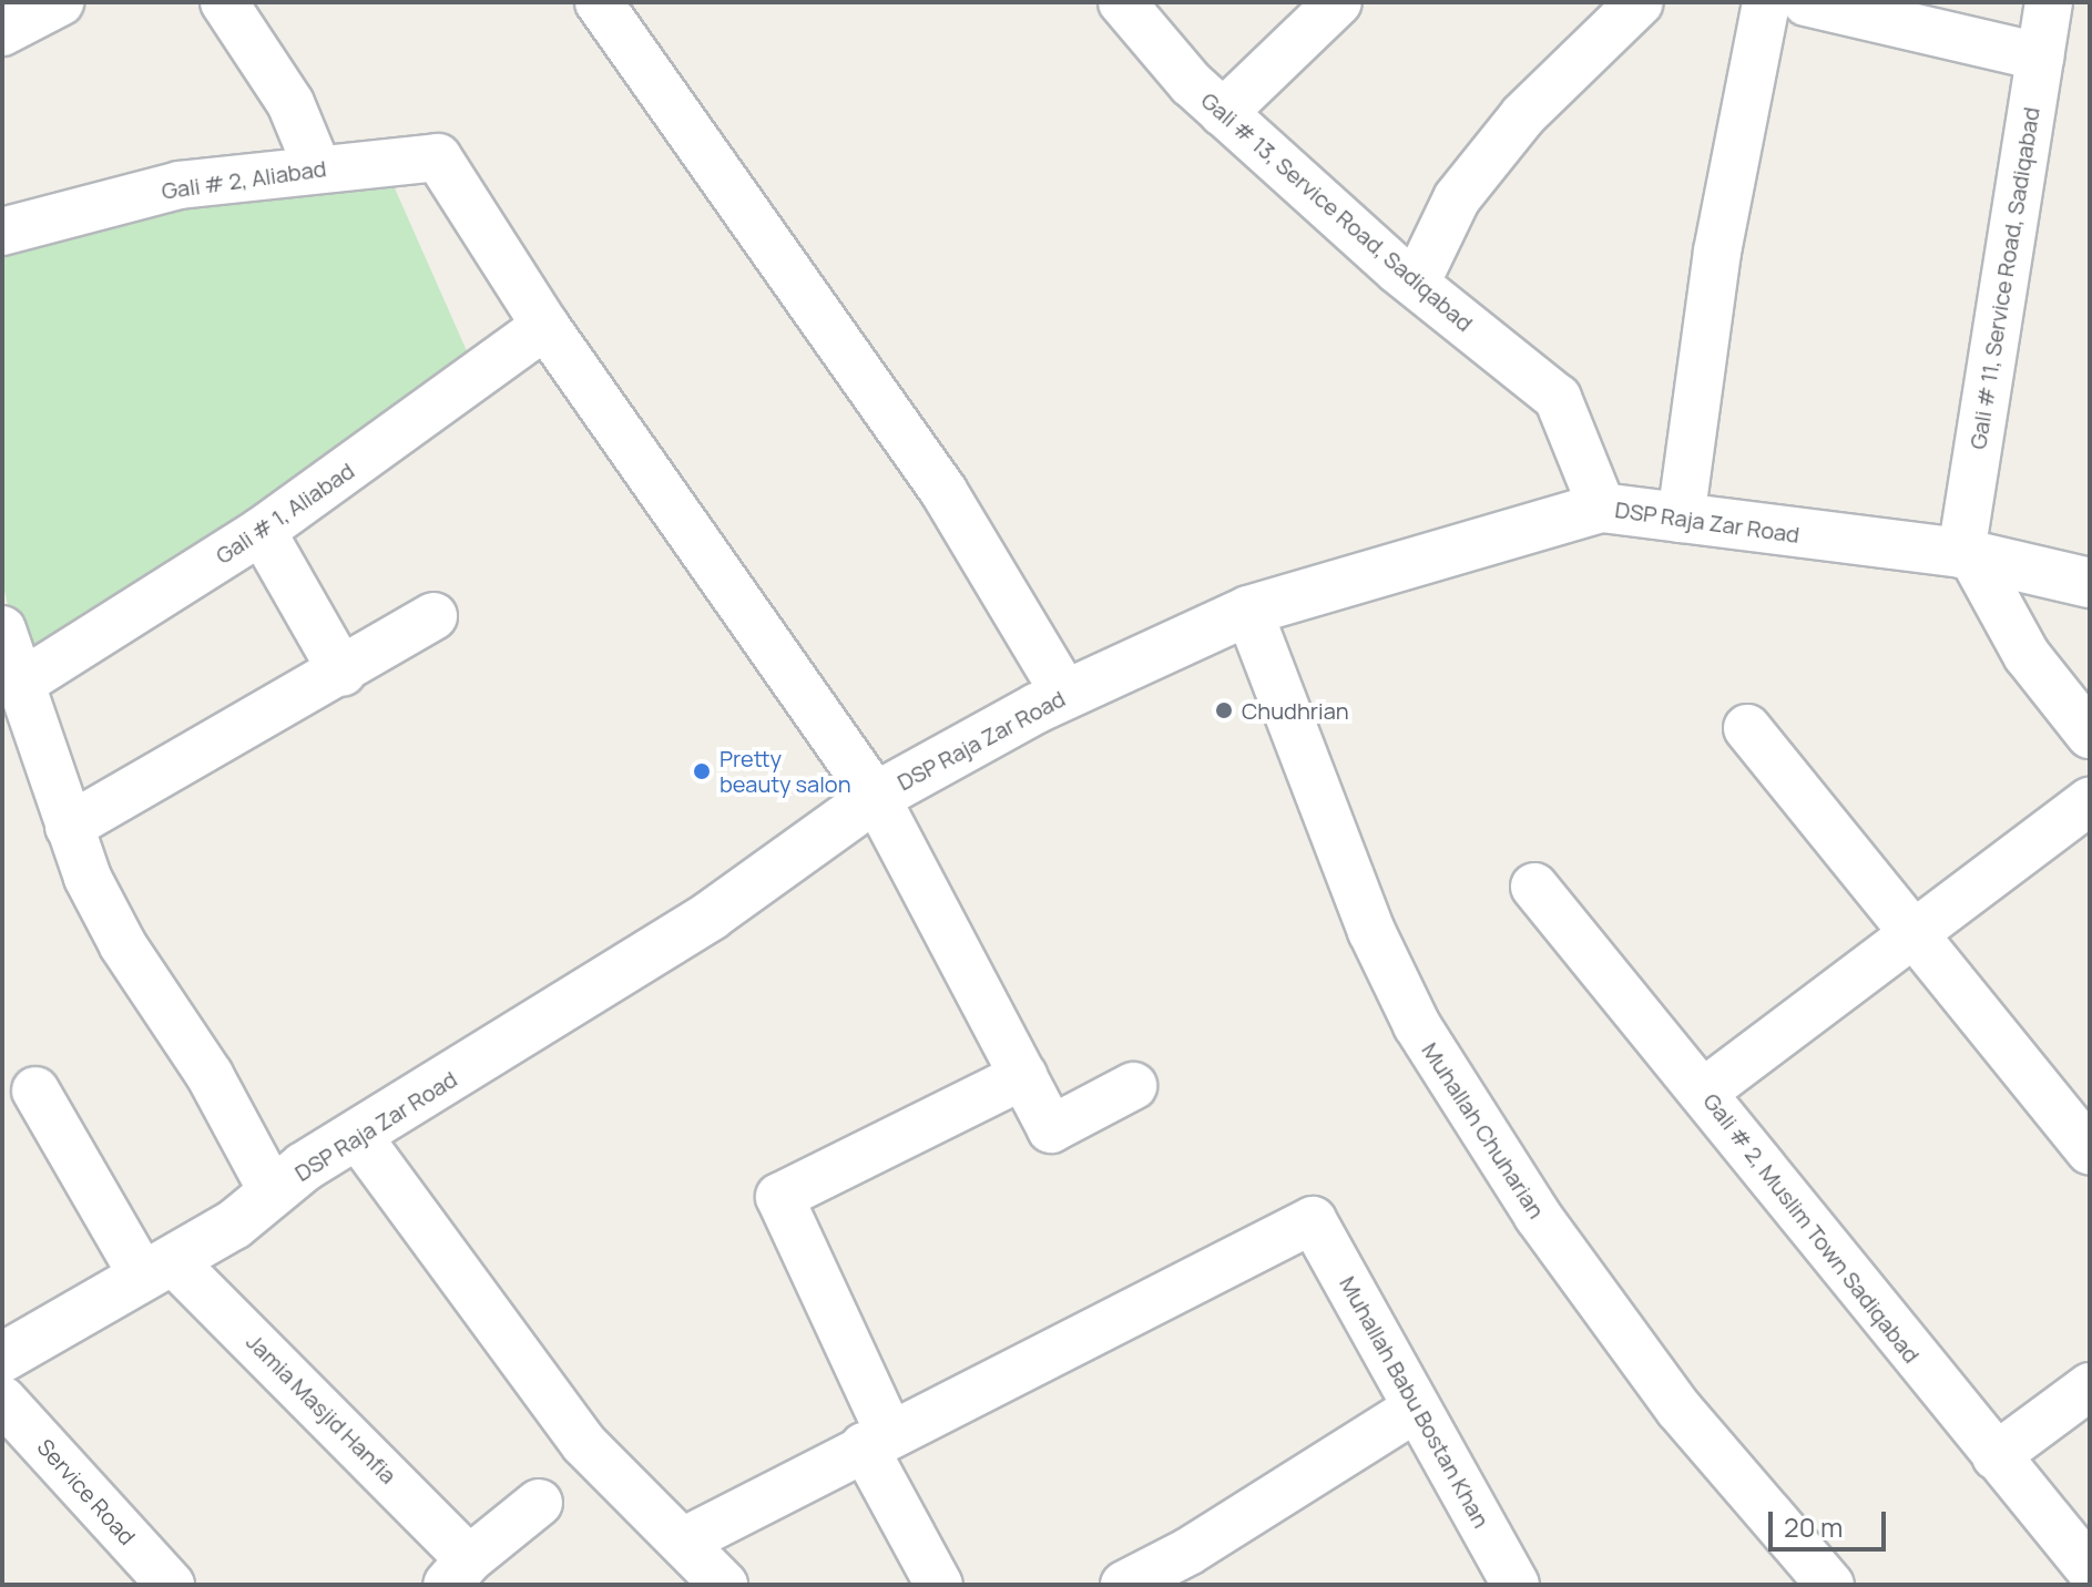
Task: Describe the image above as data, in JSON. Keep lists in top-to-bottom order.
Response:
{
  "streets": {
    "street": [
      "Gali # 2, Aliabad",
      "Gali # 13, Service Road, Sadiqabad",
      "Gali # 11, Service Road, Sadiqabad",
      "Gali # 1, Aliabad",
      "DSP Raja Zar Road",
      "Muhallah Chuharian",
      "Gali # 2, Muslim Town Sadiqabad",
      "Muhallah Babu Bostan Khan",
      "Jamia Masjid Hanfia",
      "Service Road"
    ]
  },
  "crossings": [
    ["Gali # 2, Aliabad", "Gali # 1, Aliabad"],
    ["Gali # 13, Service Road, Sadiqabad", "DSP Raja Zar Road"],
    ["Gali # 11, Service Road, Sadiqabad", "DSP Raja Zar Road"],
    ["DSP Raja Zar Road", "Muhallah Chuharian"],
    ["DSP Raja Zar Road", "Jamia Masjid Hanfia"]
  ],
  "places": ["Chudhrian", "Pretty beauty salon"],
  "scale_bar": "20 m"
}
